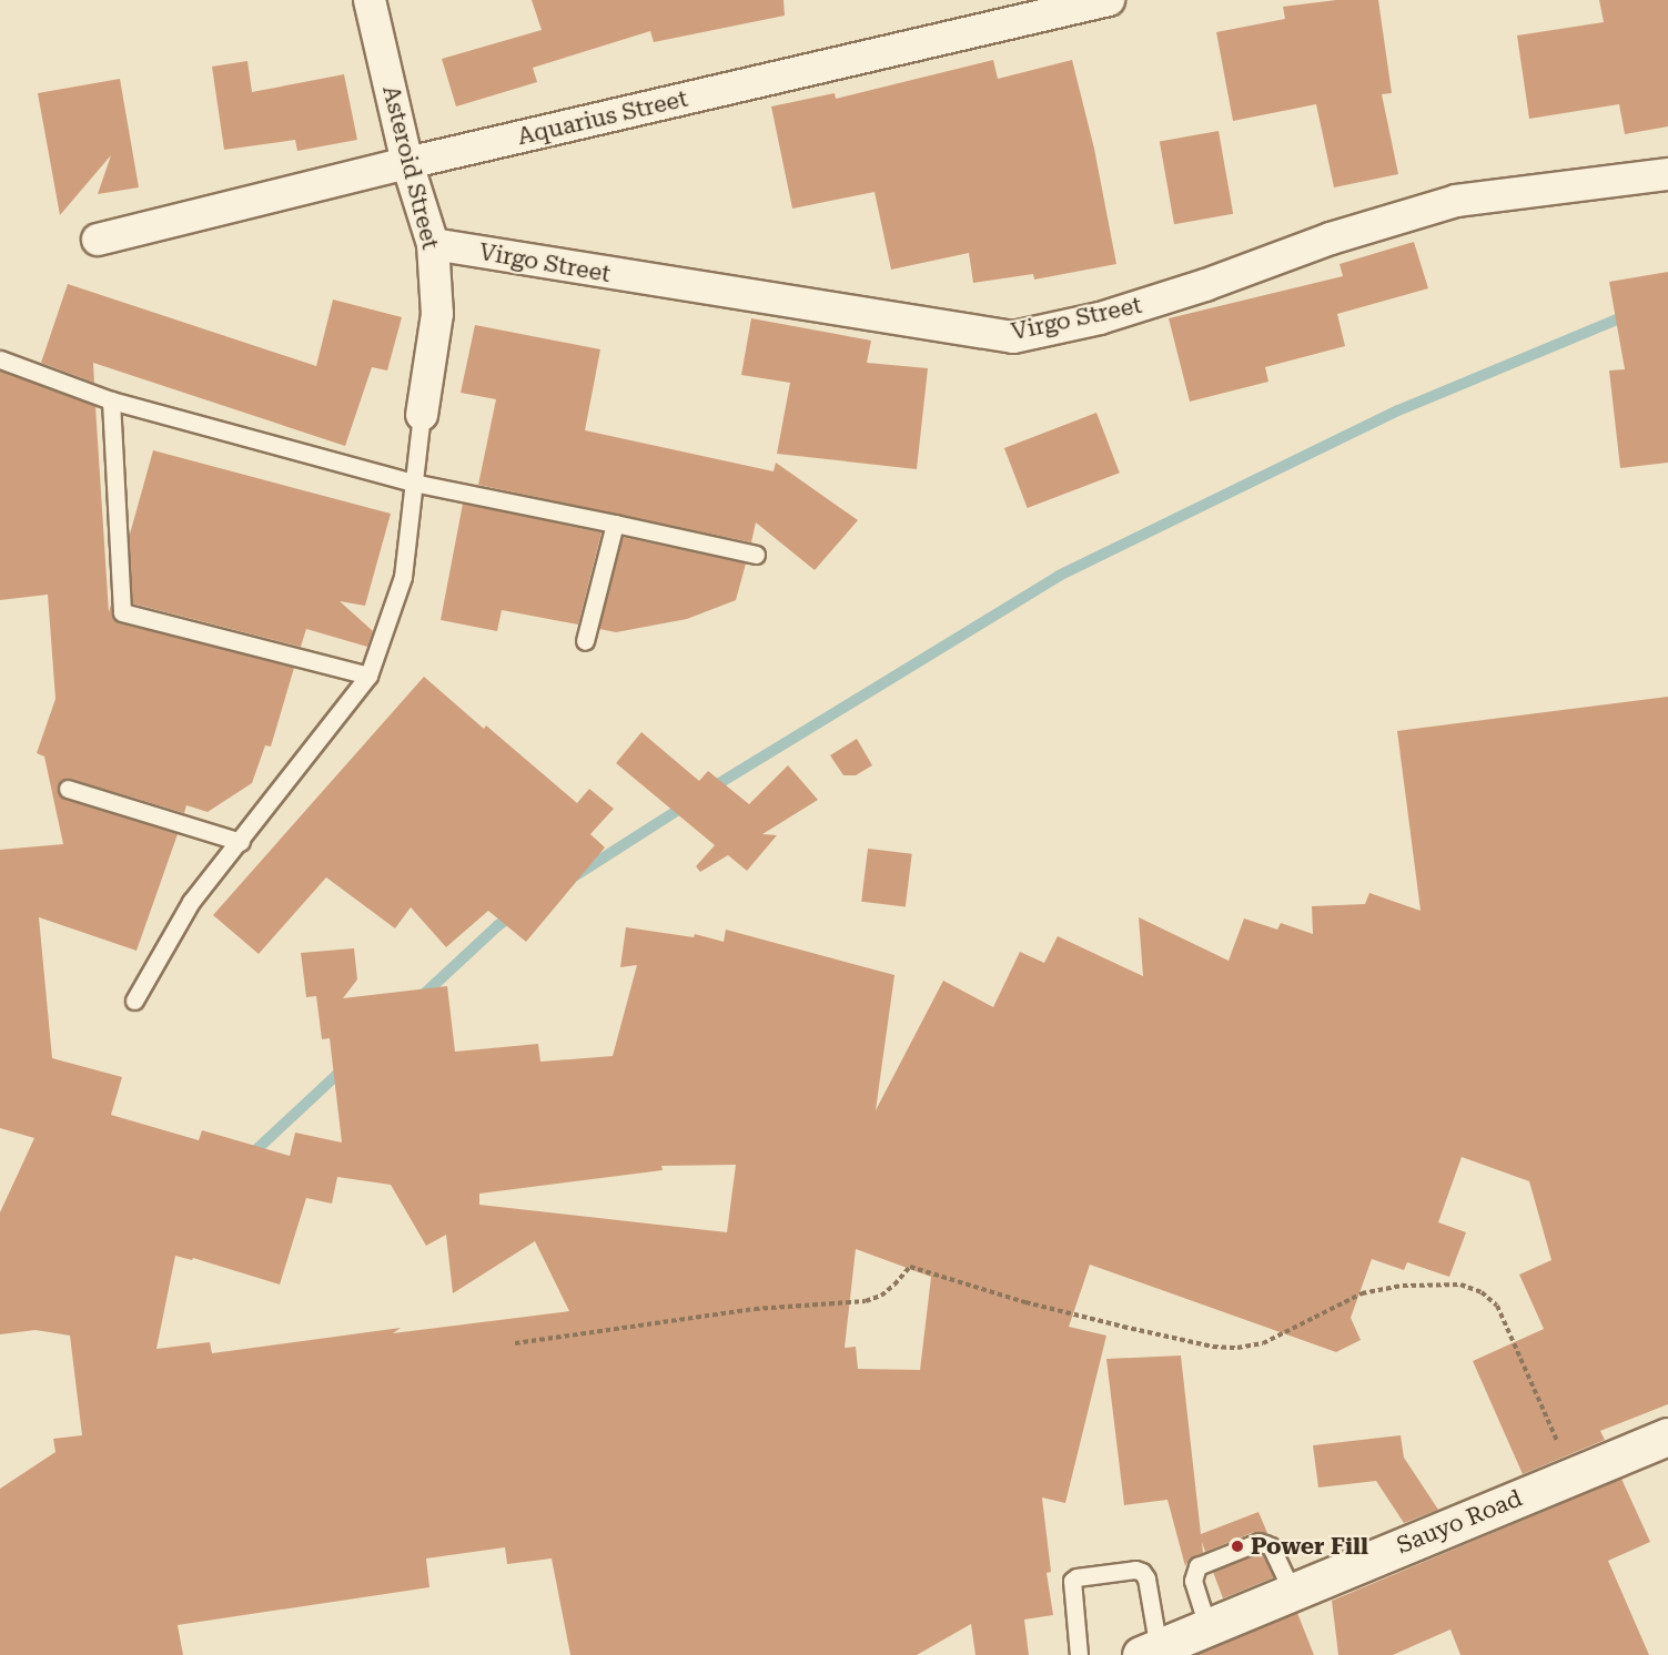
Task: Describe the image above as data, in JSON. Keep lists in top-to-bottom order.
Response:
{
  "streets": {
    "main road": ["Sauyo Road"],
    "street": ["Aquarius Street", "Asteroid Street", "Virgo Street"]
  },
  "crossings": [
    ["Aquarius Street", "Asteroid Street"],
    ["Asteroid Street", "Virgo Street"]
  ],
  "places": ["Power Fill"]
}
